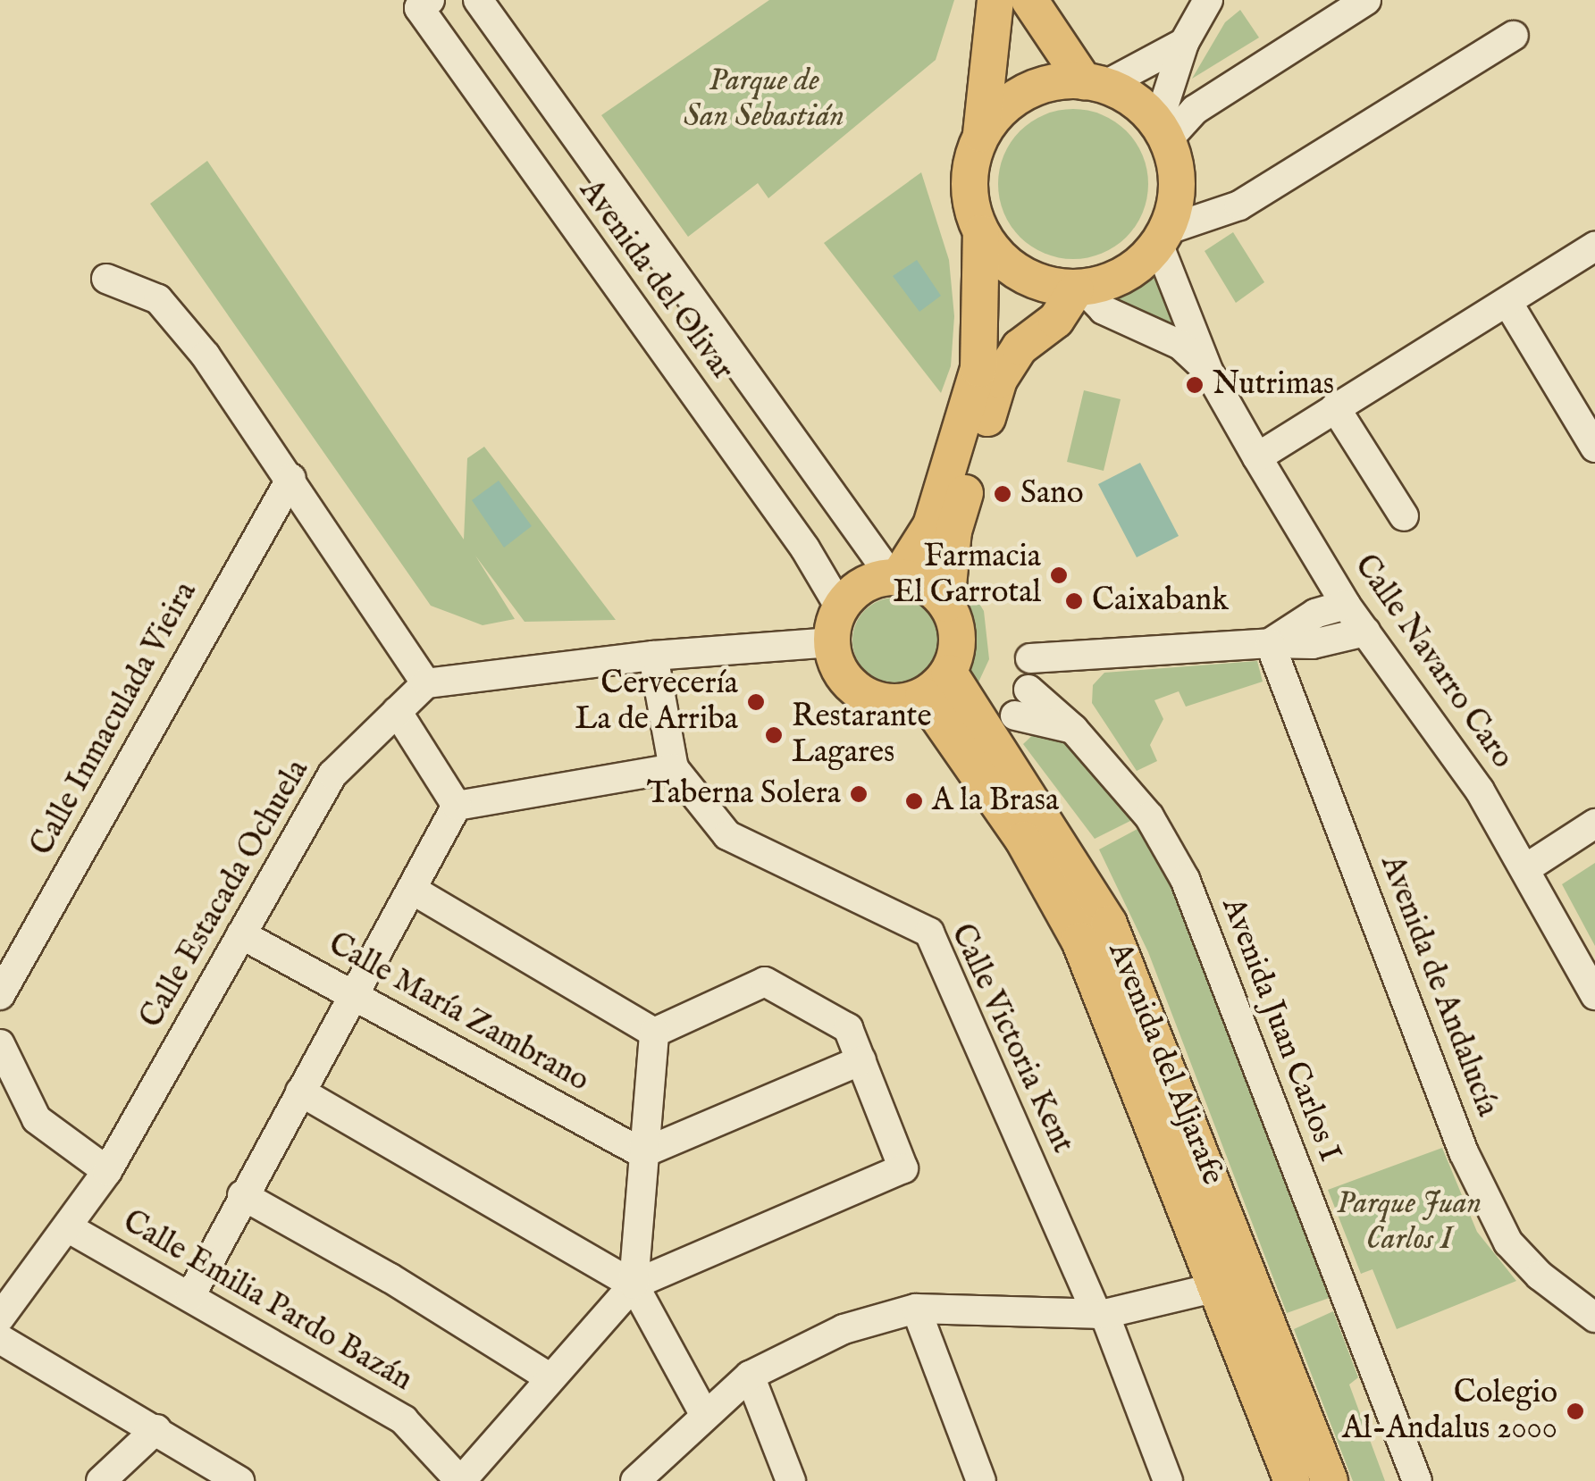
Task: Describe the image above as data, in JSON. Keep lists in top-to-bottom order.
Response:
{
  "streets": {
    "main road": ["Avenida del Aljarafe"],
    "street": [
      "Avenida del Olivar",
      "Calle Navarro Caro",
      "Calle Inmaculada Vieira",
      "Calle Estacada Ochuela",
      "Avenida de Andalucía",
      "Calle María Zambrano",
      "Avenida Juan Carlos I",
      "Calle Victoria Kent",
      "Calle Emilia Pardo Bazán"
    ]
  },
  "crossings": [
    ["Avenida del Olivar", "Avenida del Aljarafe"],
    ["Calle Estacada Ochuela", "Calle María Zambrano"],
    ["Calle Estacada Ochuela", "Calle Emilia Pardo Bazán"]
  ],
  "parks": ["Parque de San Sebastián", "Parque Juan Carlos I"],
  "places": [
    "Nutrimas",
    "Sano",
    "Farmacia El Garrotal",
    "Caixabank",
    "Cervecería La de Arriba",
    "Restarante Lagares",
    "Taberna Solera",
    "A la Brasa",
    "Colegio Al-Andalus 2000"
  ]
}
